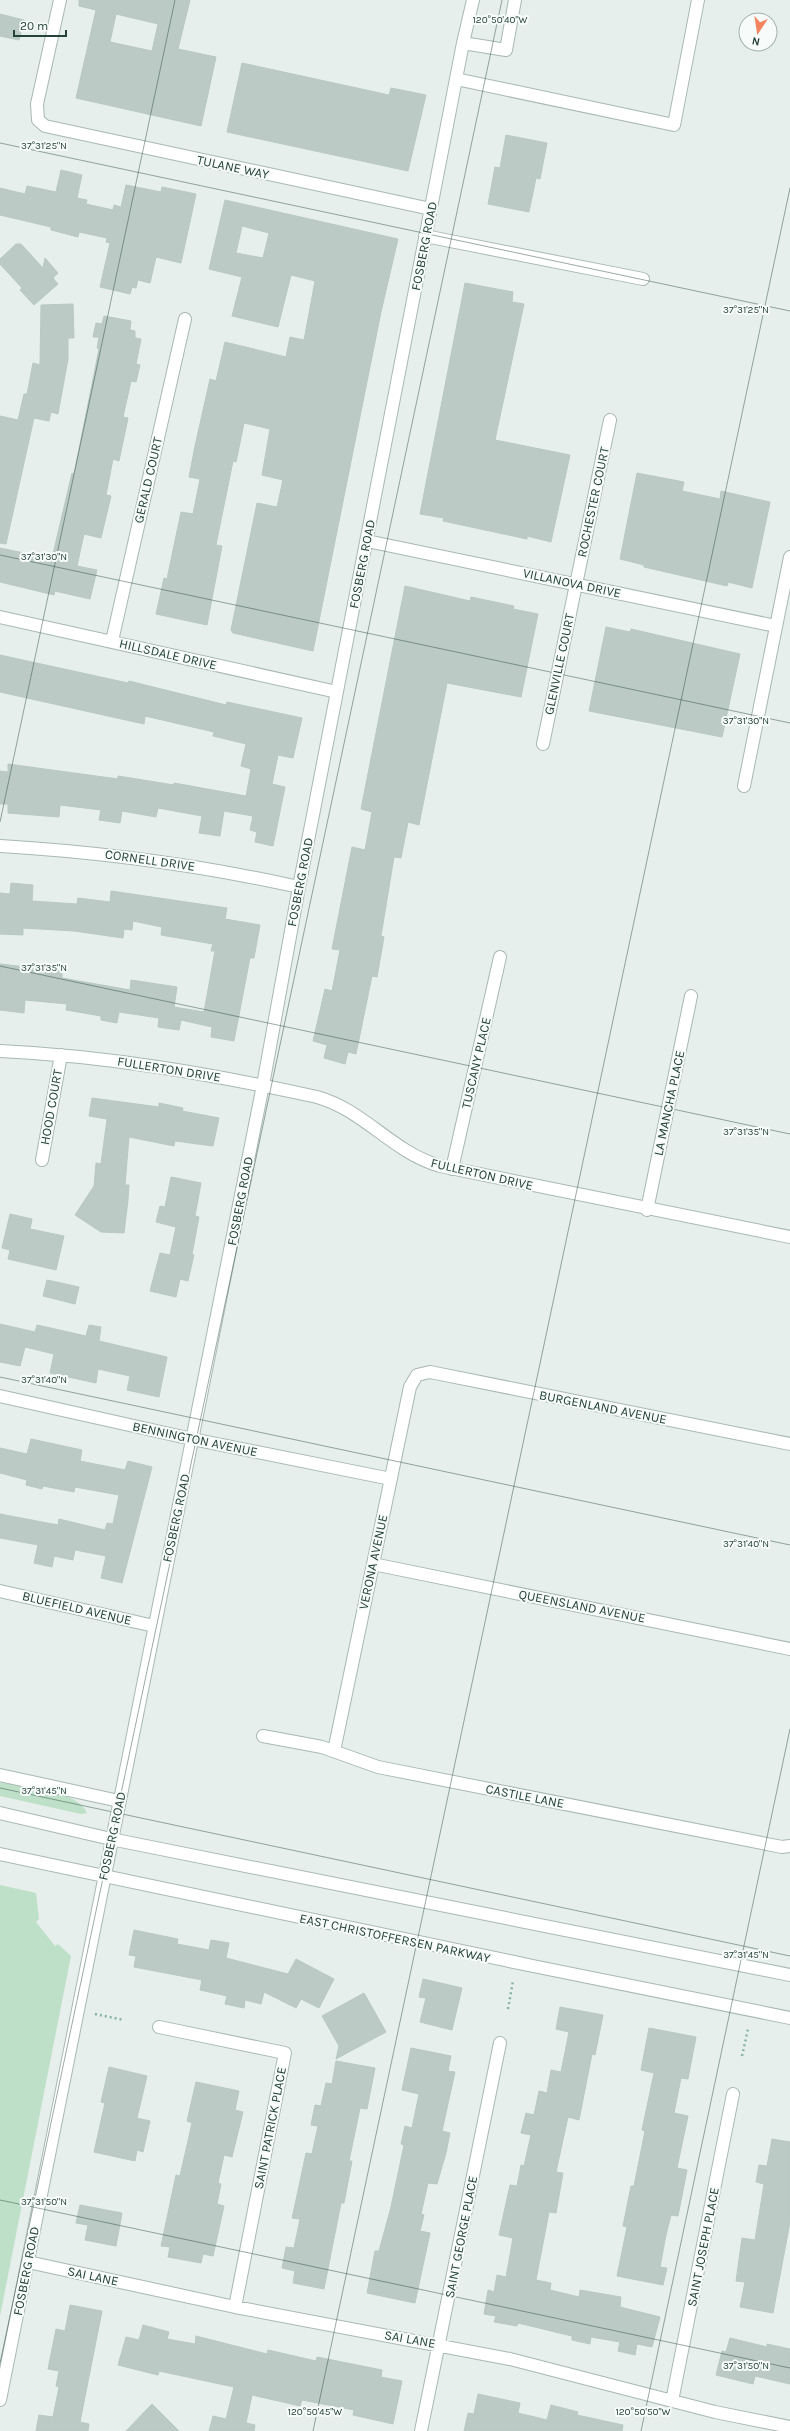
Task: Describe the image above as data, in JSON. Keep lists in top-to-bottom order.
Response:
{
  "streets": {
    "street": [
      "TULANE WAY",
      "FOSBERG ROAD",
      "GERALD COURT",
      "ROCHESTER COURT",
      "VILLANOVA DRIVE",
      "HILLSDALE DRIVE",
      "GLENVILLE COURT",
      "CORNELL DRIVE",
      "TUSCANY PLACE",
      "FULLERTON DRIVE",
      "LA MANCHA PLACE",
      "HOOD COURT",
      "BURGENLAND AVENUE",
      "BENNINGTON AVENUE",
      "VERONA AVENUE",
      "QUEENSLAND AVENUE",
      "BLUEFIELD AVENUE",
      "CASTILE LANE",
      "EAST CHRISTOFFERSEN PARKWAY",
      "SAINT PATRICK PLACE",
      "SAINT GEORGE PLACE",
      "SAINT JOSEPH PLACE",
      "SAI LANE"
    ]
  },
  "crossings": [
    ["TULANE WAY", "FOSBERG ROAD"],
    ["FOSBERG ROAD", "VILLANOVA DRIVE"],
    ["FOSBERG ROAD", "HILLSDALE DRIVE"],
    ["FOSBERG ROAD", "CORNELL DRIVE"],
    ["FOSBERG ROAD", "FULLERTON DRIVE"],
    ["FOSBERG ROAD", "BENNINGTON AVENUE"],
    ["FOSBERG ROAD", "BLUEFIELD AVENUE"],
    ["FOSBERG ROAD", "EAST CHRISTOFFERSEN PARKWAY"],
    ["FOSBERG ROAD", "SAI LANE"],
    ["GERALD COURT", "HILLSDALE DRIVE"],
    ["ROCHESTER COURT", "VILLANOVA DRIVE"],
    ["ROCHESTER COURT", "GLENVILLE COURT"],
    ["VILLANOVA DRIVE", "GLENVILLE COURT"],
    ["TUSCANY PLACE", "FULLERTON DRIVE"],
    ["FULLERTON DRIVE", "LA MANCHA PLACE"],
    ["FULLERTON DRIVE", "HOOD COURT"],
    ["BURGENLAND AVENUE", "VERONA AVENUE"],
    ["BENNINGTON AVENUE", "VERONA AVENUE"],
    ["VERONA AVENUE", "QUEENSLAND AVENUE"],
    ["VERONA AVENUE", "CASTILE LANE"],
    ["SAINT PATRICK PLACE", "SAI LANE"],
    ["SAINT GEORGE PLACE", "SAI LANE"],
    ["SAINT JOSEPH PLACE", "SAI LANE"]
  ],
  "scale_bar": "20 m",
  "north": "bottom",
  "coordinates": [
    "120°50'40\"W",
    "37°31'25\"N",
    "37°31'30\"N",
    "37°31'35\"N",
    "37°31'40\"N",
    "37°31'45\"N",
    "37°31'50\"N",
    "120°50'45\"W",
    "120°50'50\"W"
  ]
}
